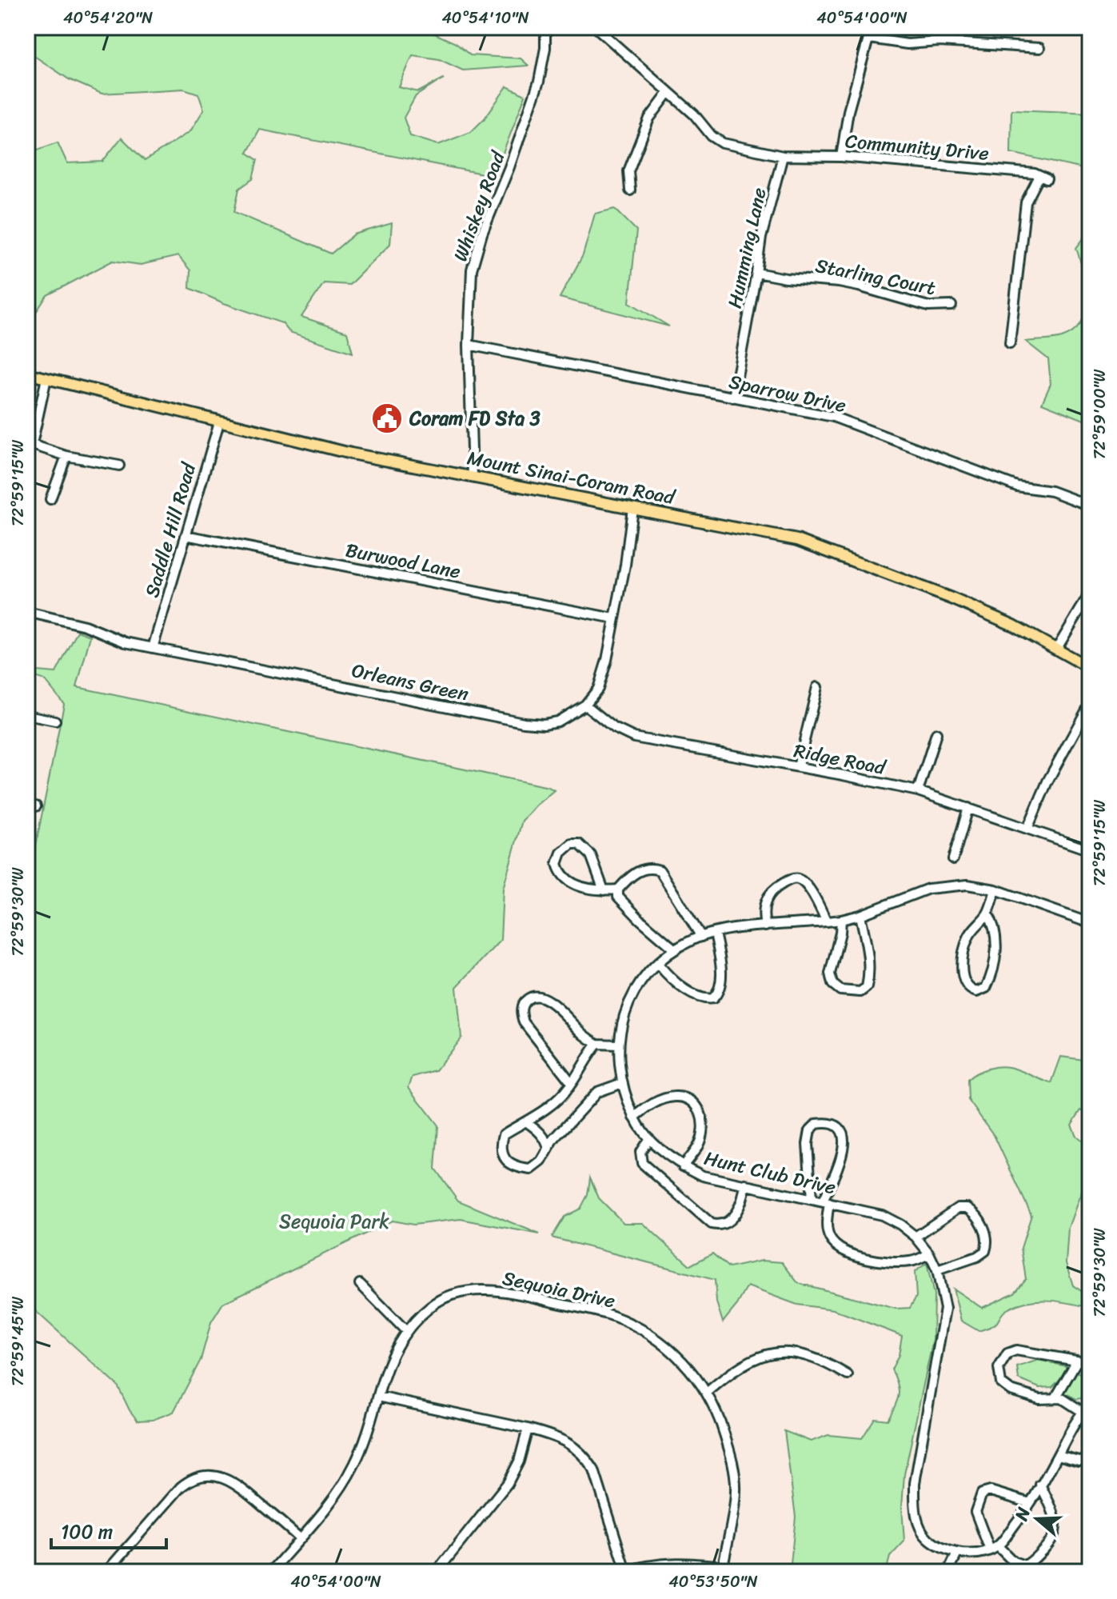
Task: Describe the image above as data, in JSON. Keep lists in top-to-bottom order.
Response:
{
  "streets": {
    "main road": ["Mount Sinai-Coram Road"],
    "street": [
      "Community Drive",
      "Whiskey Road",
      "Humming Lane",
      "Starling Court",
      "Sparrow Drive",
      "Saddle Hill Road",
      "Burwood Lane",
      "Orleans Green",
      "Ridge Road",
      "Hunt Club Drive",
      "Sequoia Drive"
    ]
  },
  "crossings": [
    ["Community Drive", "Humming Lane"],
    ["Whiskey Road", "Sparrow Drive"],
    ["Whiskey Road", "Mount Sinai-Coram Road"],
    ["Humming Lane", "Starling Court"],
    ["Humming Lane", "Sparrow Drive"],
    ["Mount Sinai-Coram Road", "Saddle Hill Road"],
    ["Mount Sinai-Coram Road", "Orleans Green"],
    ["Saddle Hill Road", "Burwood Lane"],
    ["Saddle Hill Road", "Orleans Green"],
    ["Burwood Lane", "Orleans Green"],
    ["Orleans Green", "Ridge Road"]
  ],
  "parks": ["Sequoia Park"],
  "places": {
    "public building": ["Coram FD Sta 3"]
  },
  "scale_bar": "100 m",
  "north": "left",
  "coordinates": [
    "40°54'20\"N",
    "40°54'10\"N",
    "40°54'00\"N",
    "72°59'00\"W",
    "72°59'15\"W",
    "72°59'30\"W",
    "72°59'45\"W",
    "40°53'50\"N"
  ]
}
